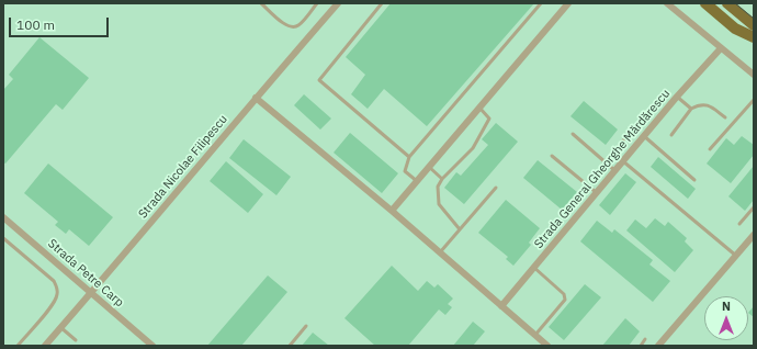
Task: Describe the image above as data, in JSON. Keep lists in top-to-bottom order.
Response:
{
  "streets": {
    "street": ["Strada Nicolae Filipescu", "Strada General Gheorghe Mărdărescu", "Strada Petre Carp"]
  },
  "crossings": [
    ["Strada Nicolae Filipescu", "Strada Petre Carp"]
  ],
  "scale_bar": "100 m",
  "north": "top"
}
